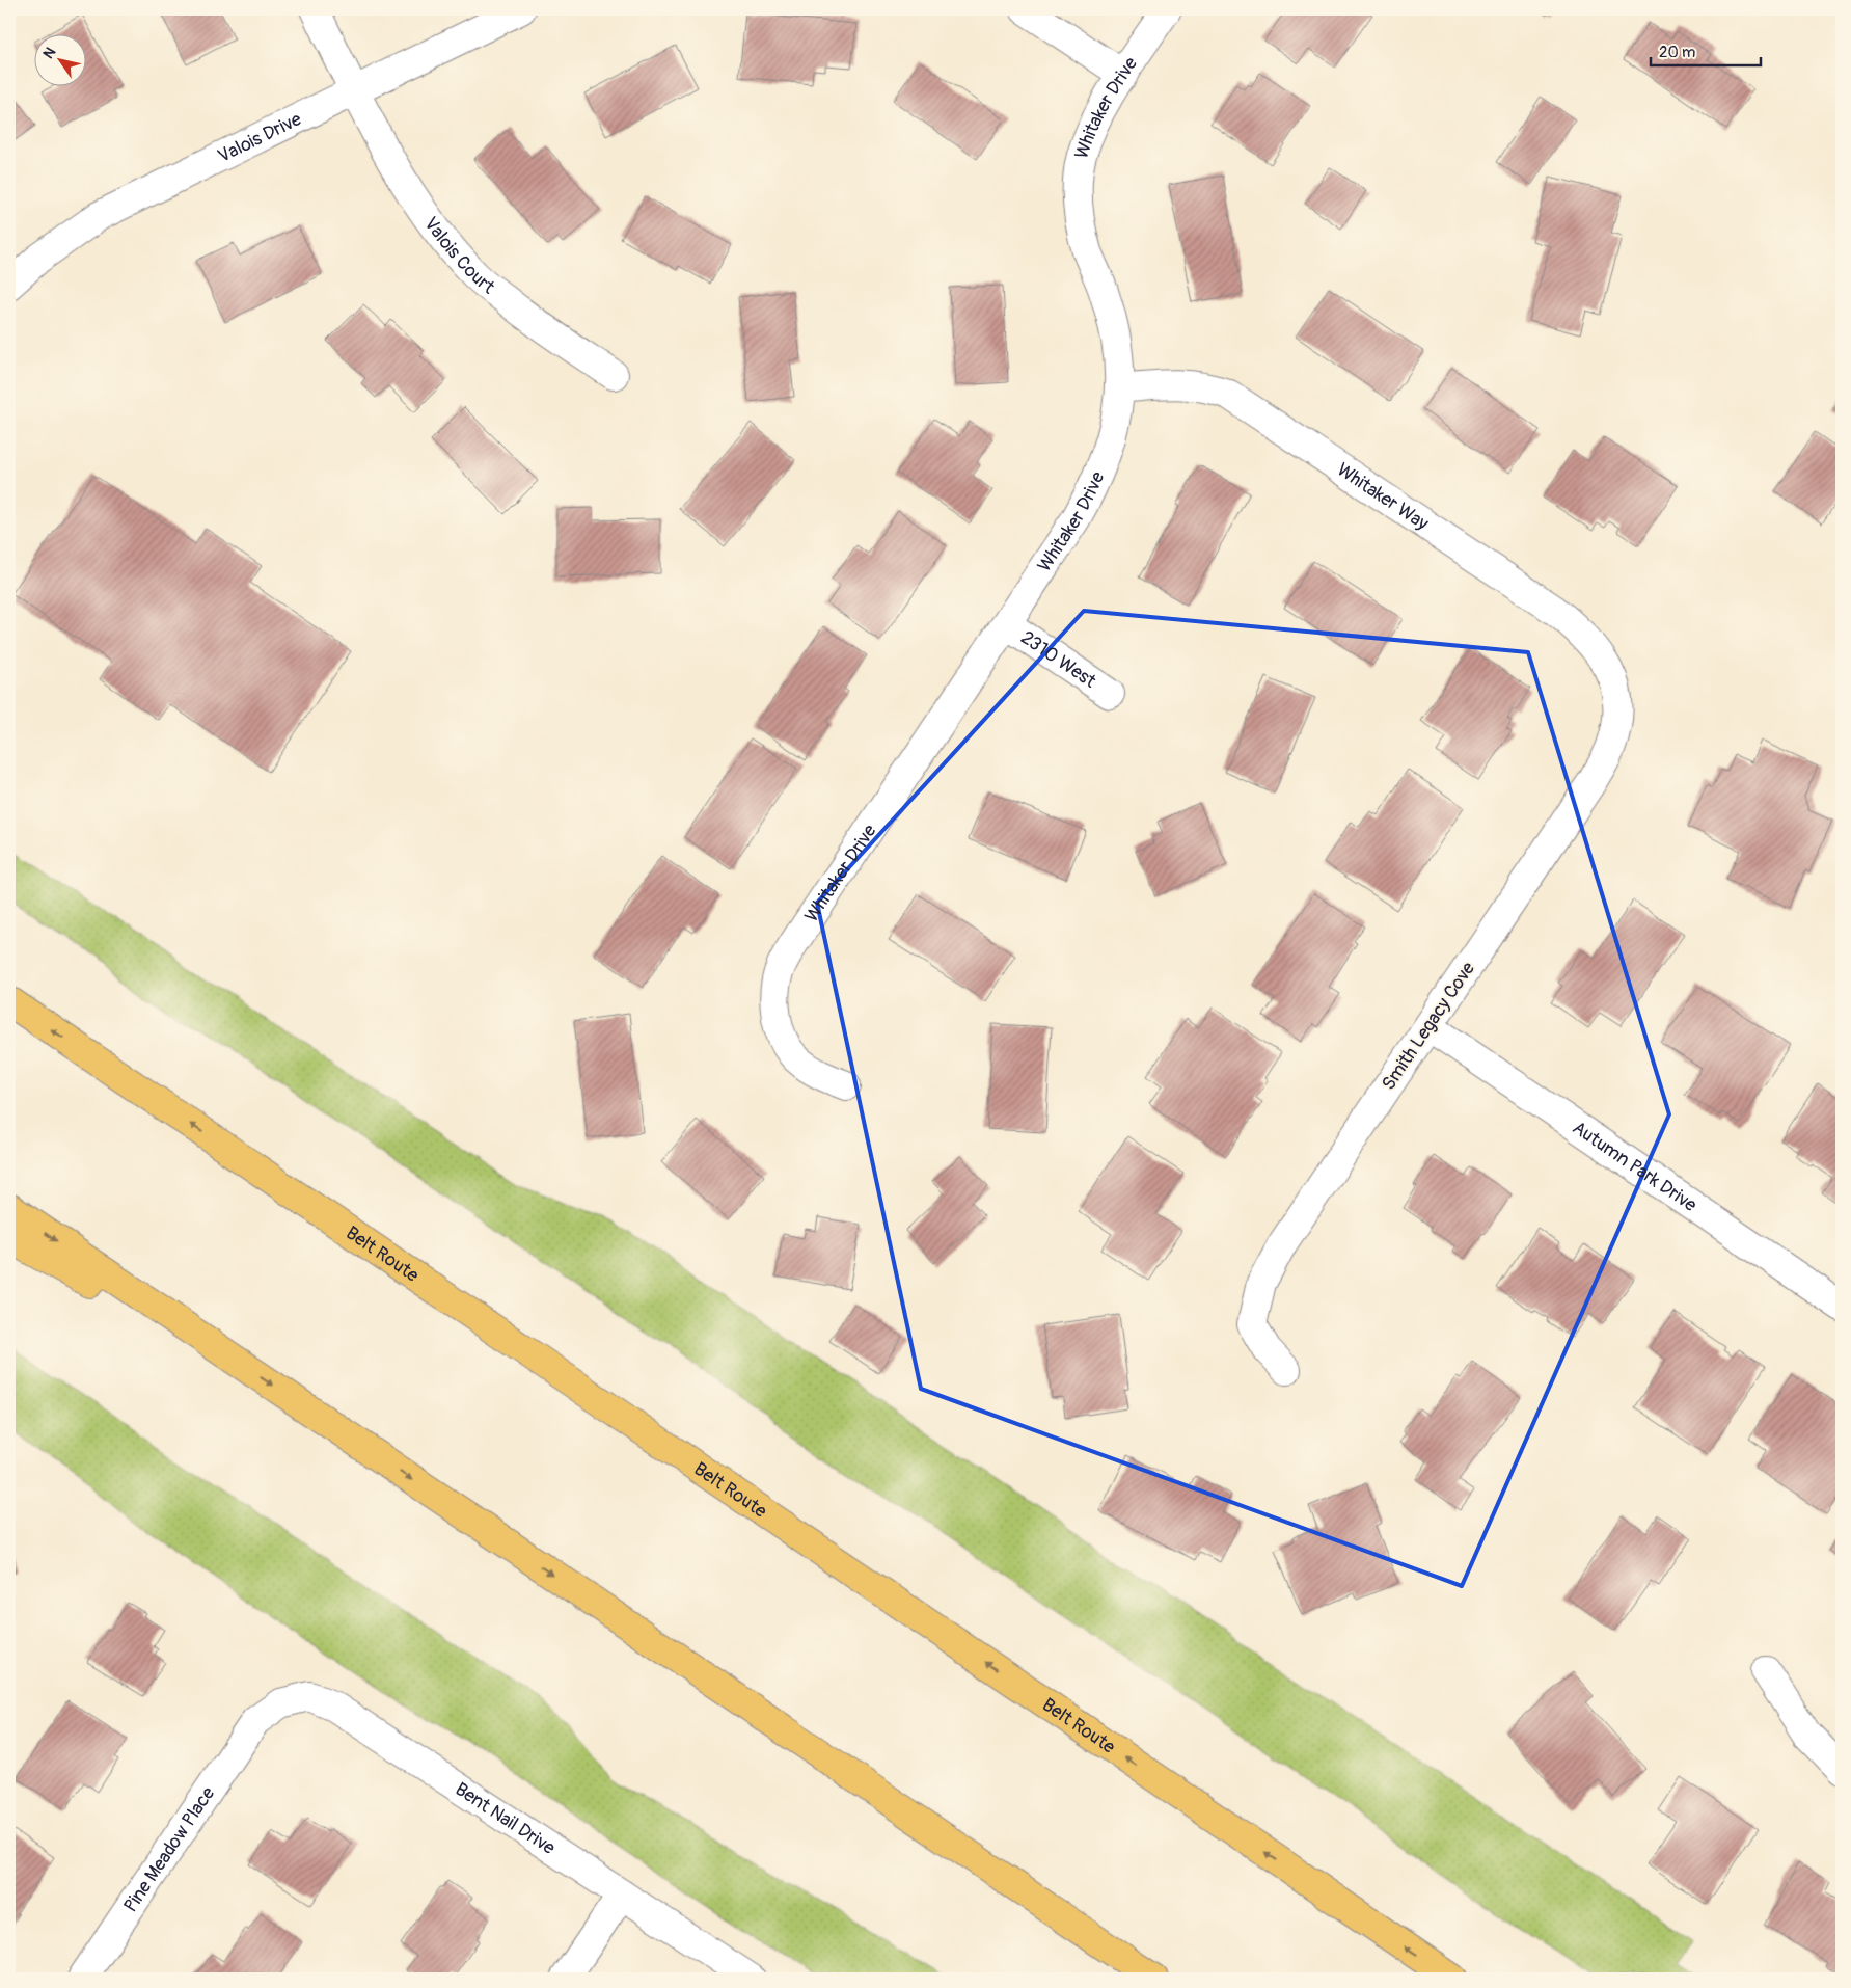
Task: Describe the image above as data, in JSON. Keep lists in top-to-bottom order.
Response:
{
  "streets": {
    "highway": ["Belt Route"],
    "street": [
      "Whitaker Drive",
      "Valois Drive",
      "Valois Court",
      "Whitaker Way",
      "2310 West",
      "Smith Legacy Cove",
      "Autumn Park Drive",
      "Bent Nail Drive",
      "Pine Meadow Place"
    ]
  },
  "crossings": [
    ["Whitaker Drive", "Whitaker Way"],
    ["Whitaker Drive", "2310 West"],
    ["Valois Drive", "Valois Court"],
    ["Whitaker Way", "Smith Legacy Cove"],
    ["Smith Legacy Cove", "Autumn Park Drive"],
    ["Bent Nail Drive", "Pine Meadow Place"]
  ],
  "scale_bar": "20 m",
  "north": "top left"
}
